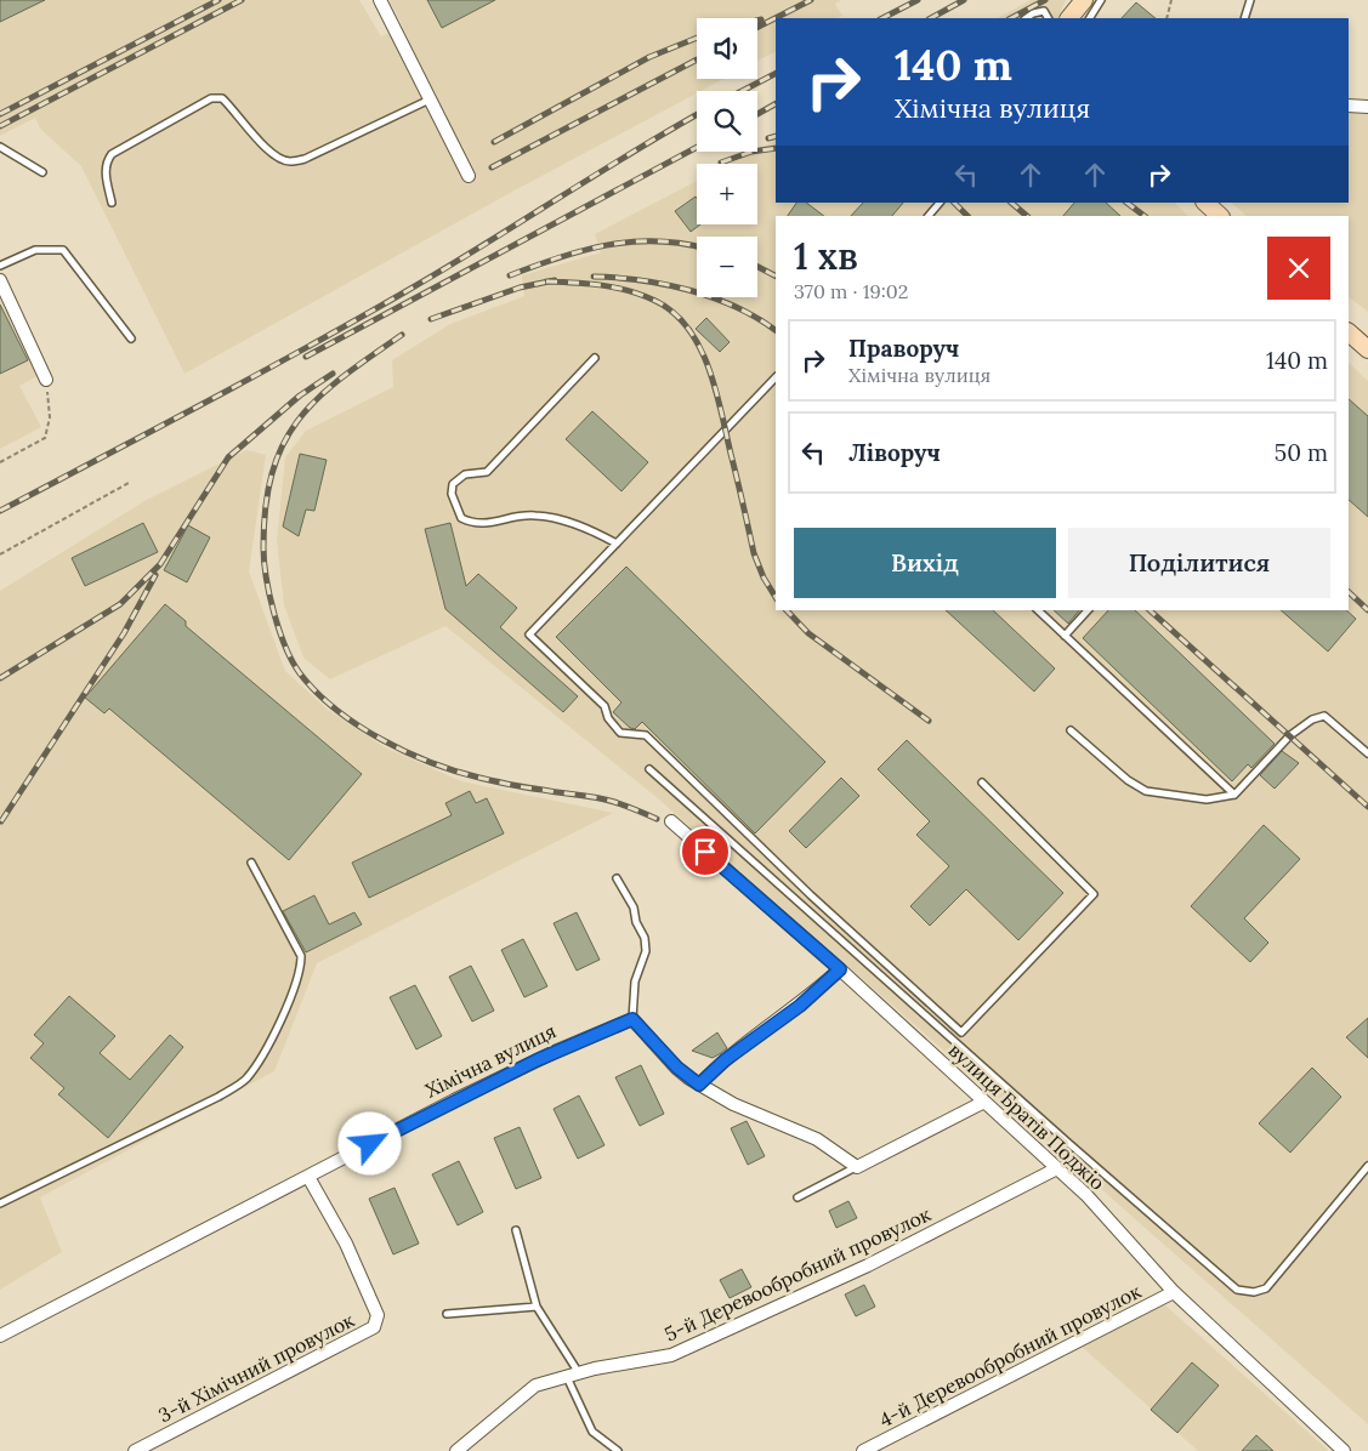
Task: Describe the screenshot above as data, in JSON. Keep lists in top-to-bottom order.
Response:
{
  "streets": {
    "street": [
      "Хімічна вулиця",
      "вулиця Братів Поджіо",
      "5-й Деревообробний провулок",
      "4-й Деревообробний провулок",
      "3-й Хімічний провулок"
    ]
  },
  "crossings": [
    ["Хімічна вулиця", "3-й Хімічний провулок"],
    ["вулиця Братів Поджіо", "5-й Деревообробний провулок"],
    ["вулиця Братів Поджіо", "4-й Деревообробний провулок"]
  ],
  "page": {
    "map_buttons": ["+", "−"],
    "turn": ["140 m", "Хімічна вулиця"],
    "heading": ["1 хв", "370 m · 19:02"],
    "list": [
      {
        "name": "Праворуч",
        "note": "Хімічна вулиця",
        "value": "140 m"
      },
      {
        "name": "Ліворуч",
        "value": "50 m"
      }
    ],
    "buttons": ["Вихід", "Поділитися"]
  }
}
